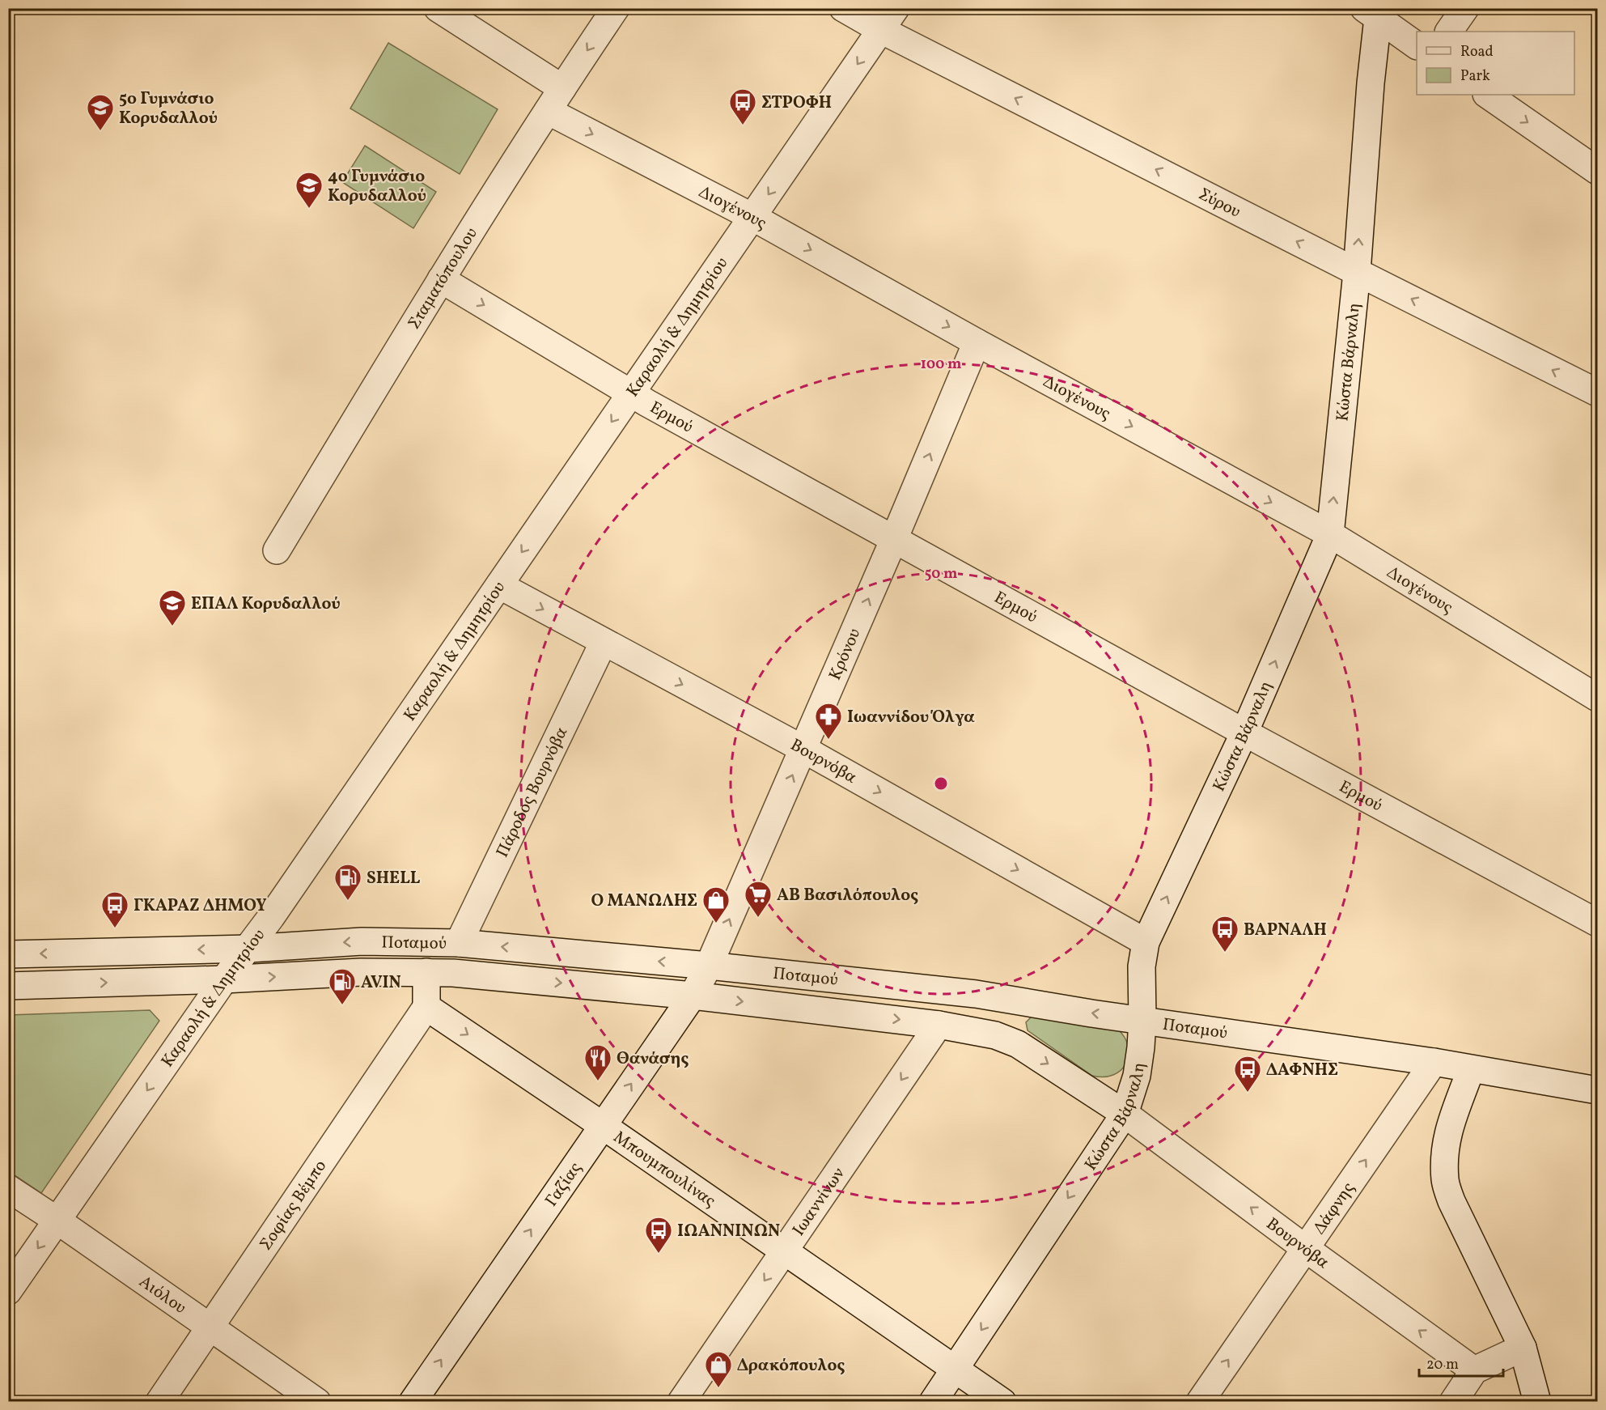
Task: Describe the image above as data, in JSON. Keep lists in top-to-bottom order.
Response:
{
  "streets": {
    "street": [
      "Σύρου",
      "Διογένους",
      "Σταματόπουλου",
      "Καραολή & Δημητρίου",
      "Κώστα Βάρναλη",
      "Ερμού",
      "Κρόνου",
      "Βουρνόβα",
      "Πάροδος Βουρνόβα",
      "Ποταμού",
      "Μπουμπουλίνας",
      "Γαζίας",
      "Ιωαννίνων",
      "Σοφίας Βέμπο",
      "Δάφνης",
      "Αιόλου"
    ]
  },
  "crossings": [
    ["Σύρου", "Καραολή & Δημητρίου"],
    ["Σύρου", "Κώστα Βάρναλη"],
    ["Διογένους", "Σταματόπουλου"],
    ["Διογένους", "Καραολή & Δημητρίου"],
    ["Διογένους", "Κώστα Βάρναλη"],
    ["Διογένους", "Κρόνου"],
    ["Σταματόπουλου", "Ερμού"],
    ["Καραολή & Δημητρίου", "Ερμού"],
    ["Καραολή & Δημητρίου", "Βουρνόβα"],
    ["Καραολή & Δημητρίου", "Ποταμού"],
    ["Καραολή & Δημητρίου", "Αιόλου"],
    ["Κώστα Βάρναλη", "Ερμού"],
    ["Κώστα Βάρναλη", "Βουρνόβα"],
    ["Κώστα Βάρναλη", "Ποταμού"],
    ["Κώστα Βάρναλη", "Μπουμπουλίνας"],
    ["Ερμού", "Κρόνου"],
    ["Κρόνου", "Βουρνόβα"],
    ["Κρόνου", "Ποταμού"],
    ["Κρόνου", "Γαζίας"],
    ["Βουρνόβα", "Πάροδος Βουρνόβα"],
    ["Βουρνόβα", "Ποταμού"],
    ["Βουρνόβα", "Δάφνης"],
    ["Πάροδος Βουρνόβα", "Ποταμού"],
    ["Ποταμού", "Γαζίας"],
    ["Ποταμού", "Ιωαννίνων"],
    ["Ποταμού", "Δάφνης"],
    ["Μπουμπουλίνας", "Γαζίας"],
    ["Μπουμπουλίνας", "Ιωαννίνων"],
    ["Μπουμπουλίνας", "Σοφίας Βέμπο"],
    ["Σοφίας Βέμπο", "Αιόλου"]
  ],
  "one_way": [
    "Σύρου",
    "Διογένους",
    "Καραολή & Δημητρίου",
    "Κρόνου",
    "Γαζίας",
    "Ιωαννίνων",
    "Δάφνης"
  ],
  "places": {
    "bus stop": [
      "ΣΤΡΟΦΗ",
      "ΓΚΑΡΑΖ ΔΗΜΟΥ",
      "ΒΑΡΝΑΛΗ",
      "ΔΑΦΝΗΣ",
      "ΙΩΑΝΝΙΝΩΝ"
    ],
    "school or university": ["5ο Γυμνάσιο Κορυδαλλού", "4ο Γυμνάσιο Κορυδαλλού", "ΕΠΑΛ Κορυδαλλού"],
    "pharmacy": ["Ιωαννίδου Όλγα"],
    "fuel station": ["SHELL", "AVIN"],
    "supermarket": ["ΑΒ Βασιλόπουλος"],
    "shop": ["O ΜΑΝΩΛΗΣ", "Δρακόπουλος"],
    "restaurant": ["Θανάσης"]
  },
  "legend": ["Road", "Park"],
  "scale_bar": "20 m",
  "rings": ["100 m", "50 m"]
}
